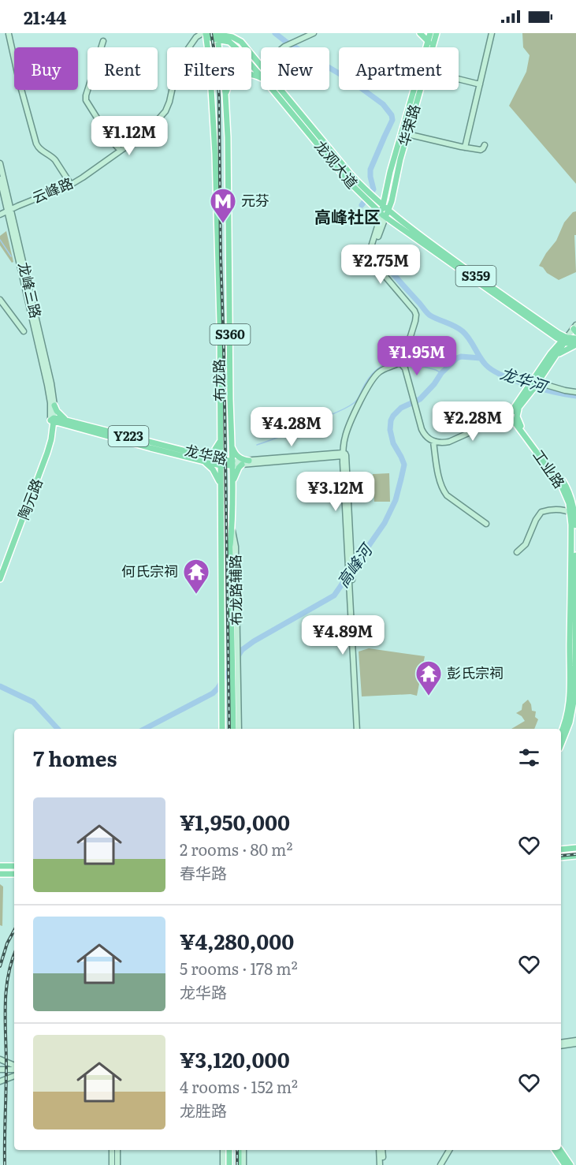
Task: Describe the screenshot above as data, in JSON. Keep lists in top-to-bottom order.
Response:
{
  "streets": {
    "main road": [
      "华荣路",
      "龙观大道",
      "云峰路",
      "S359",
      "龙峰三路",
      "S360",
      "布龙路",
      "Y223",
      "龙华路",
      "工业路",
      "陶元路",
      "布龙路辅路"
    ]
  },
  "crossings": [
    ["华荣路", "龙观大道"],
    ["龙观大道", "云峰路"],
    ["龙观大道", "布龙路"],
    ["云峰路", "龙峰三路"],
    ["云峰路", "布龙路"],
    ["龙峰三路", "龙华路"],
    ["龙峰三路", "陶元路"],
    ["S360", "布龙路"],
    ["S360", "布龙路辅路"],
    ["布龙路", "龙华路"],
    ["布龙路", "布龙路辅路"],
    ["龙华路", "陶元路"]
  ],
  "districts": ["高峰社区"],
  "water": ["龙华河", "高峰河"],
  "places": {
    "metro station": ["元芬"],
    "temple": ["何氏宗祠", "彭氏宗祠"]
  },
  "page": {
    "status": "21:44",
    "chip": [
      "Buy",
      "Rent",
      "Filters",
      "New",
      "Apartment"
    ],
    "price": [
      "¥1.12M",
      "¥2.75M",
      "¥1.95M",
      "¥2.28M",
      "¥4.28M",
      "¥3.12M",
      "¥4.89M"
    ],
    "heading": "7 homes",
    "list": [
      {
        "name": "¥1,950,000",
        "note": "2 rooms · 80 m² · 春华路"
      },
      {
        "name": "¥4,280,000",
        "note": "5 rooms · 178 m² · 龙华路"
      },
      {
        "name": "¥3,120,000",
        "note": "4 rooms · 152 m² · 龙胜路"
      }
    ]
  }
}
